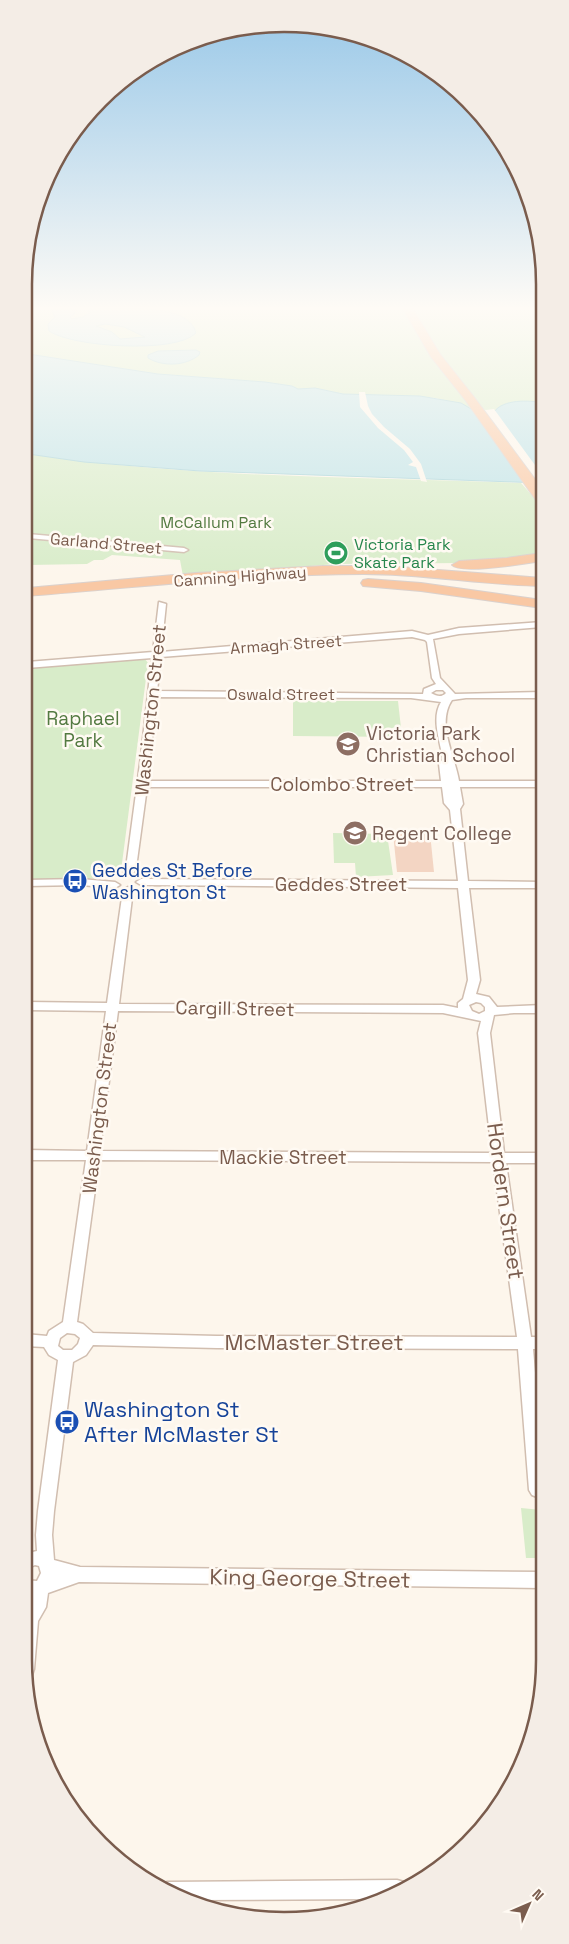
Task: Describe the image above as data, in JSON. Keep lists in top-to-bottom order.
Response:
{
  "streets": {
    "highway": ["Canning Highway"],
    "street": [
      "Garland Street",
      "Armagh Street",
      "Oswald Street",
      "Washington Street",
      "Colombo Street",
      "Geddes Street",
      "Cargill Street",
      "Mackie Street",
      "Hordern Street",
      "McMaster Street",
      "King George Street"
    ]
  },
  "crossings": [
    ["Armagh Street", "Washington Street"],
    ["Oswald Street", "Washington Street"],
    ["Washington Street", "Colombo Street"],
    ["Washington Street", "Cargill Street"],
    ["Washington Street", "Mackie Street"],
    ["Washington Street", "McMaster Street"],
    ["Cargill Street", "Hordern Street"],
    ["Mackie Street", "Hordern Street"],
    ["Hordern Street", "McMaster Street"]
  ],
  "parks": ["McCallum Park", "Raphael Park"],
  "places": {
    "sports": ["Victoria Park Skate Park"],
    "school or university": ["Victoria Park Christian School", "Regent College"],
    "bus stop": ["Geddes St Before Washington St", "Washington St After McMaster St"]
  },
  "north": "top right"
}
